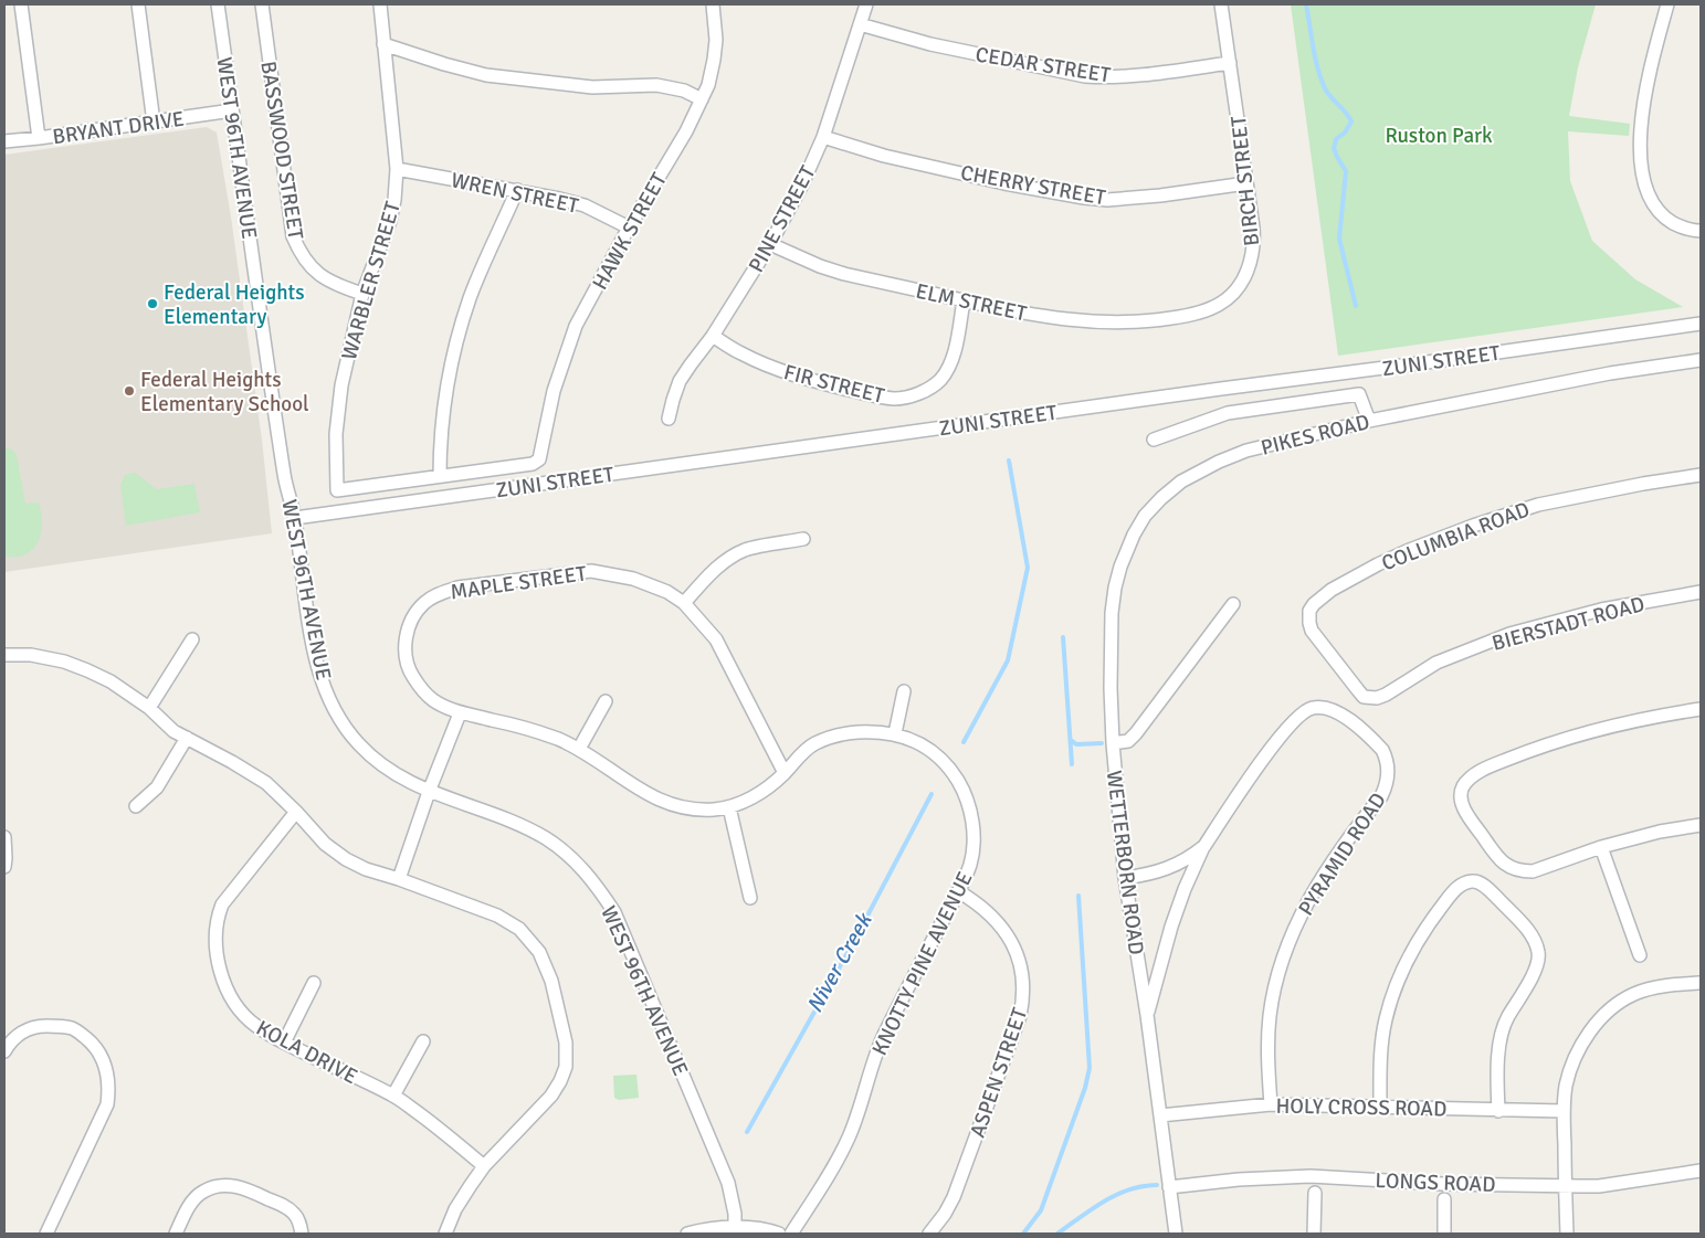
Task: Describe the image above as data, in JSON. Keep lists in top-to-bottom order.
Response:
{
  "streets": {
    "street": [
      "CEDAR STREET",
      "BRYANT DRIVE",
      "WEST 96TH AVENUE",
      "BASSWOOD STREET",
      "BIRCH STREET",
      "CHERRY STREET",
      "WREN STREET",
      "PINE STREET",
      "HAWK STREET",
      "WARBLER STREET",
      "ELM STREET",
      "ZUNI STREET",
      "FIR STREET",
      "PIKES ROAD",
      "COLUMBIA ROAD",
      "MAPLE STREET",
      "BIERSTADT ROAD",
      "PYRAMID ROAD",
      "WETTERBORN ROAD",
      "KNOTTY PINE AVENUE",
      "KOLA DRIVE",
      "ASPEN STREET",
      "HOLY CROSS ROAD",
      "LONGS ROAD"
    ]
  },
  "crossings": [
    ["CEDAR STREET", "BIRCH STREET"],
    ["CEDAR STREET", "PINE STREET"],
    ["BRYANT DRIVE", "WEST 96TH AVENUE"],
    ["WEST 96TH AVENUE", "ZUNI STREET"],
    ["BASSWOOD STREET", "WARBLER STREET"],
    ["BIRCH STREET", "CHERRY STREET"],
    ["BIRCH STREET", "ELM STREET"],
    ["CHERRY STREET", "PINE STREET"],
    ["WREN STREET", "HAWK STREET"],
    ["WREN STREET", "WARBLER STREET"],
    ["PINE STREET", "ELM STREET"],
    ["PINE STREET", "FIR STREET"],
    ["HAWK STREET", "WARBLER STREET"],
    ["ELM STREET", "FIR STREET"],
    ["PIKES ROAD", "WETTERBORN ROAD"],
    ["COLUMBIA ROAD", "BIERSTADT ROAD"],
    ["MAPLE STREET", "KNOTTY PINE AVENUE"],
    ["PYRAMID ROAD", "WETTERBORN ROAD"],
    ["PYRAMID ROAD", "HOLY CROSS ROAD"],
    ["WETTERBORN ROAD", "HOLY CROSS ROAD"],
    ["WETTERBORN ROAD", "LONGS ROAD"],
    ["KNOTTY PINE AVENUE", "ASPEN STREET"]
  ],
  "water": ["Niver Creek"],
  "parks": ["Ruston Park"],
  "places": ["Federal Heights Elementary", "Federal Heights Elementary School"]
}
